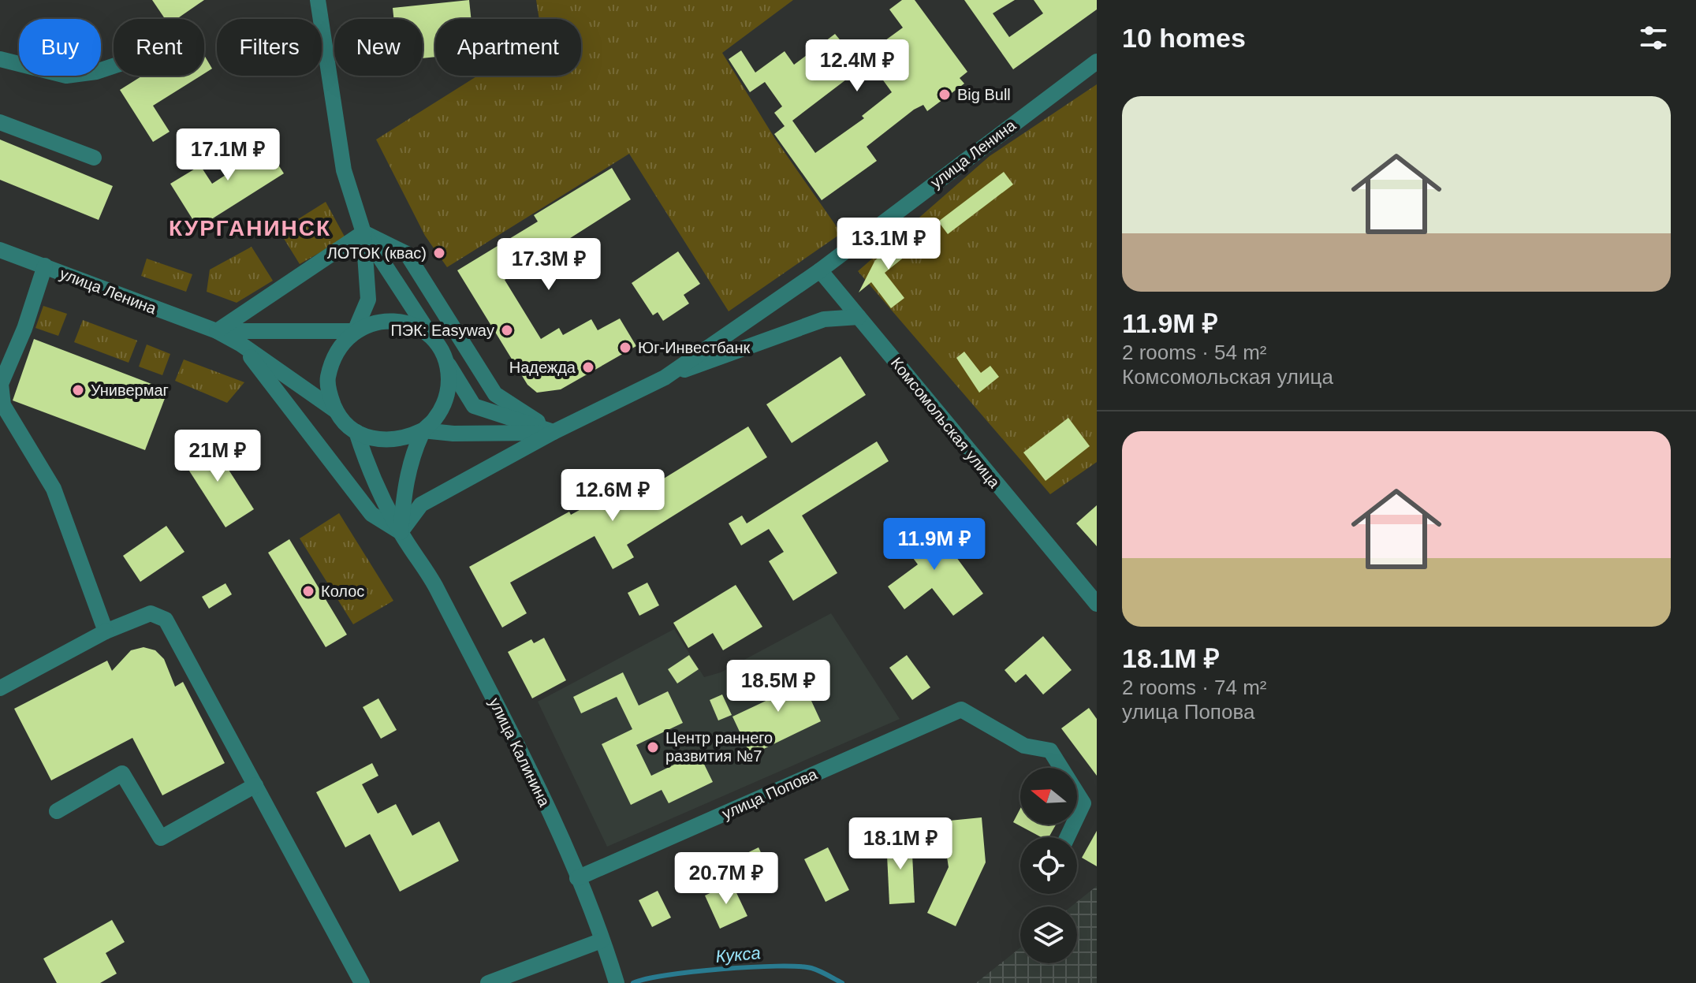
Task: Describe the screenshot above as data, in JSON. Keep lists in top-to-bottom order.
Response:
{
  "streets": {
    "street": [
      "улица Ленина",
      "Комсомольская улица",
      "улица Калинина",
      "улица Попова"
    ]
  },
  "crossings": [
    ["улица Ленина", "Комсомольская улица"],
    ["улица Ленина", "улица Калинина"],
    ["улица Калинина", "улица Попова"]
  ],
  "districts": ["КУРГАНИНСК"],
  "water": ["Кукса"],
  "places": [
    "Big Bull",
    "ЛОТОК (квас)",
    "ПЭК: Easyway",
    "Юг-Инвестбанк",
    "Надежда",
    "Универмаг",
    "Колос",
    "Центр раннего развития №7"
  ],
  "north": "left",
  "page": {
    "heading": "10 homes",
    "chip": [
      "Buy",
      "Rent",
      "Filters",
      "New",
      "Apartment"
    ],
    "price": [
      "12.4M ₽",
      "17.1M ₽",
      "13.1M ₽",
      "17.3M ₽",
      "21M ₽",
      "12.6M ₽",
      "11.9M ₽",
      "18.5M ₽",
      "18.1M ₽",
      "20.7M ₽"
    ],
    "list": [
      {
        "name": "11.9M ₽",
        "note": "2 rooms · 54 m² · Комсомольская улица"
      },
      {
        "name": "18.1M ₽",
        "note": "2 rooms · 74 m² · улица Попова"
      }
    ]
  }
}
